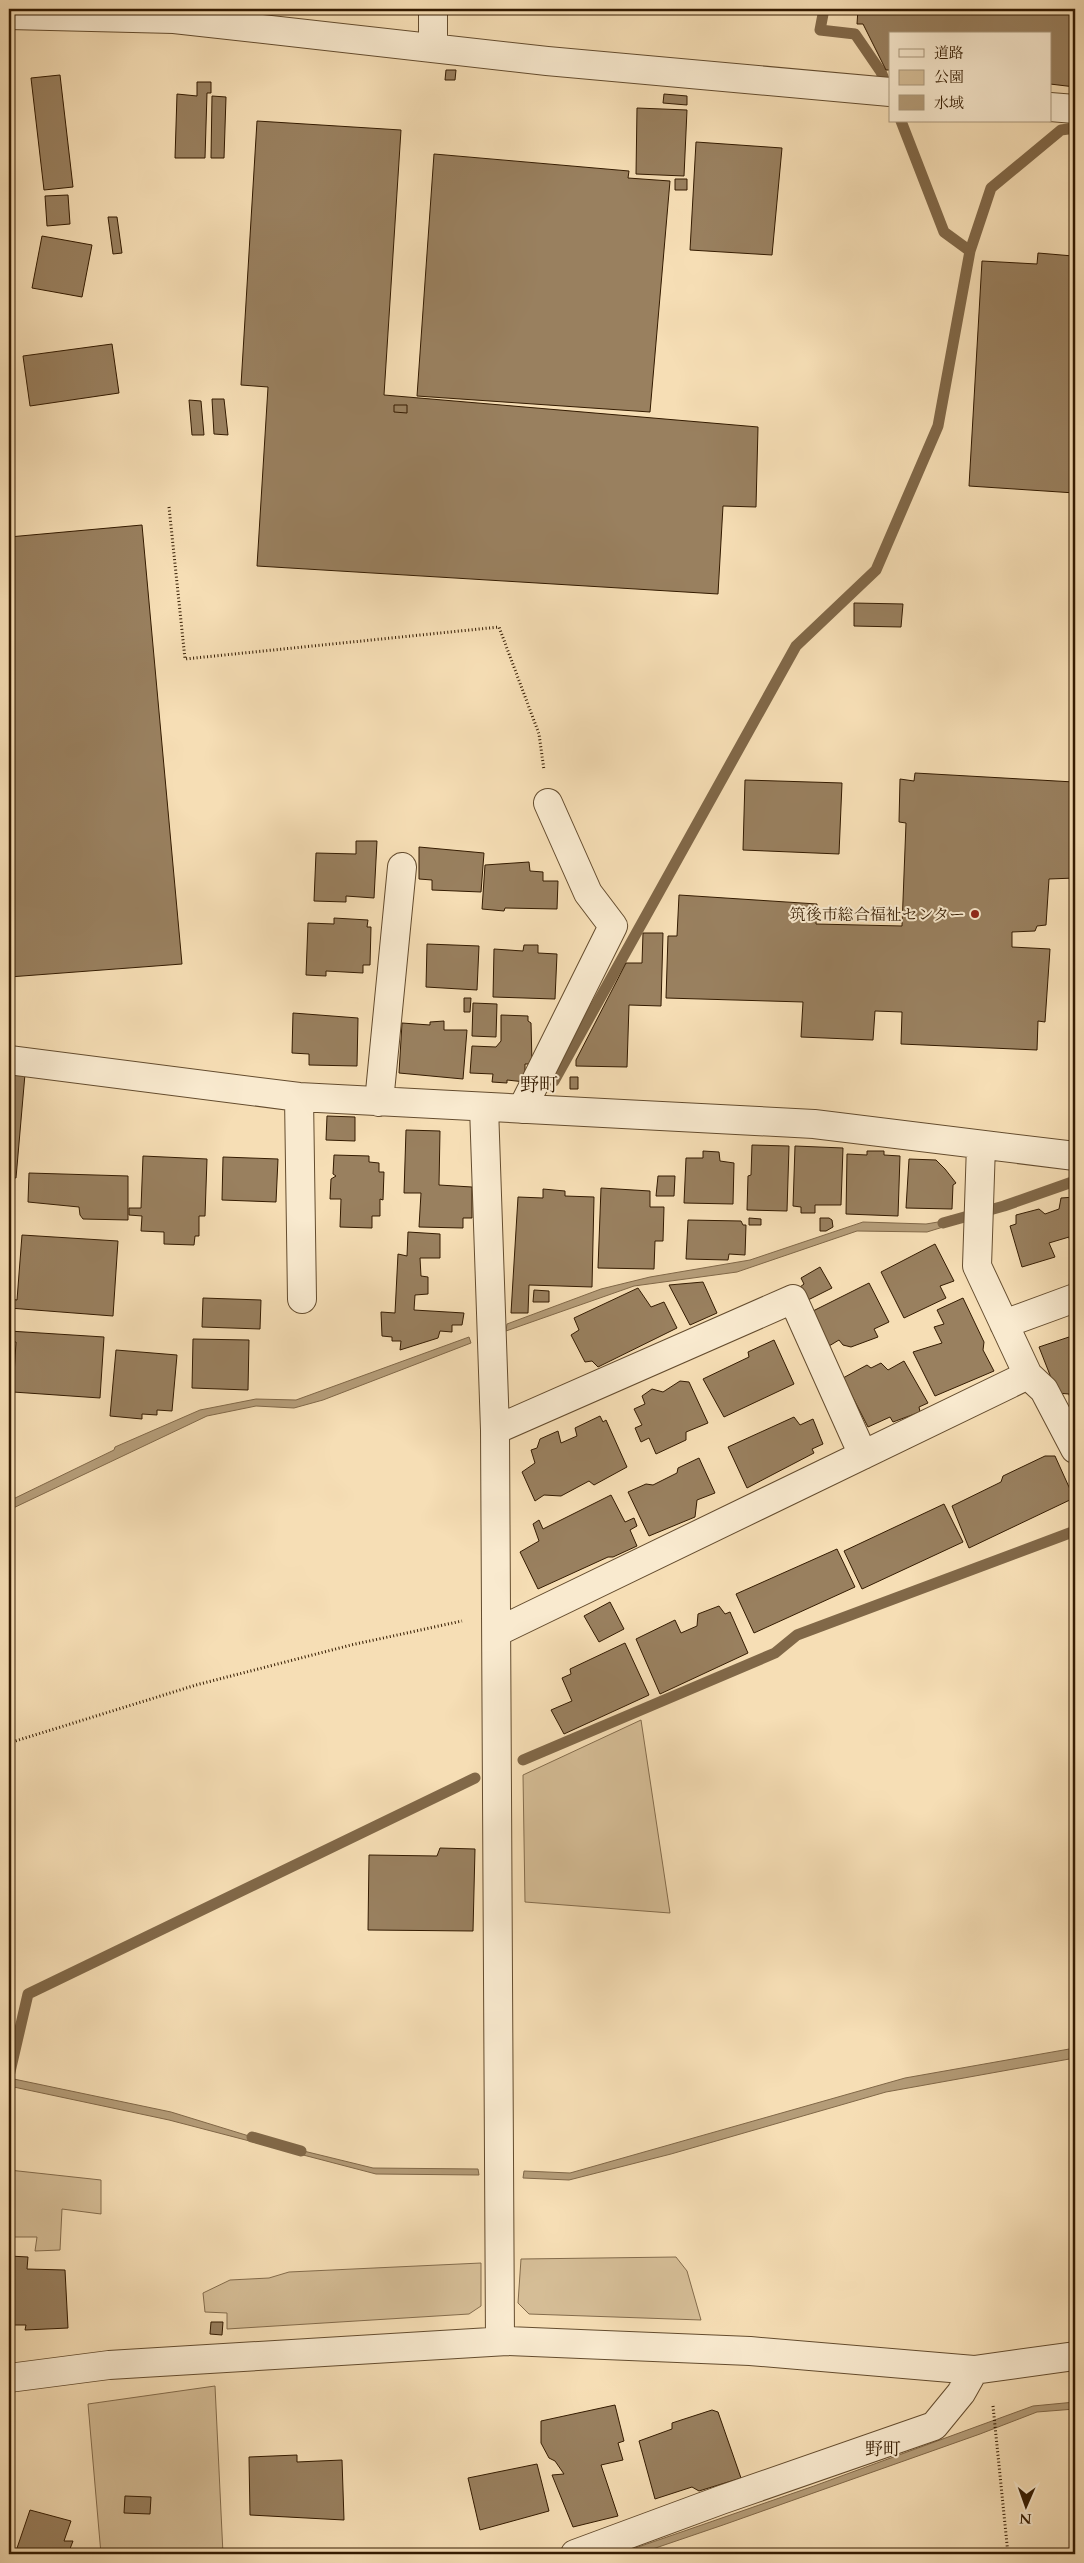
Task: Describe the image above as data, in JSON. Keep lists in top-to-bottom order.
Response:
{
  "districts": ["野町", "野町"],
  "places": ["筑後市総合福祉センター"],
  "legend": ["道路", "公園", "水域"],
  "north": "bottom"
}
